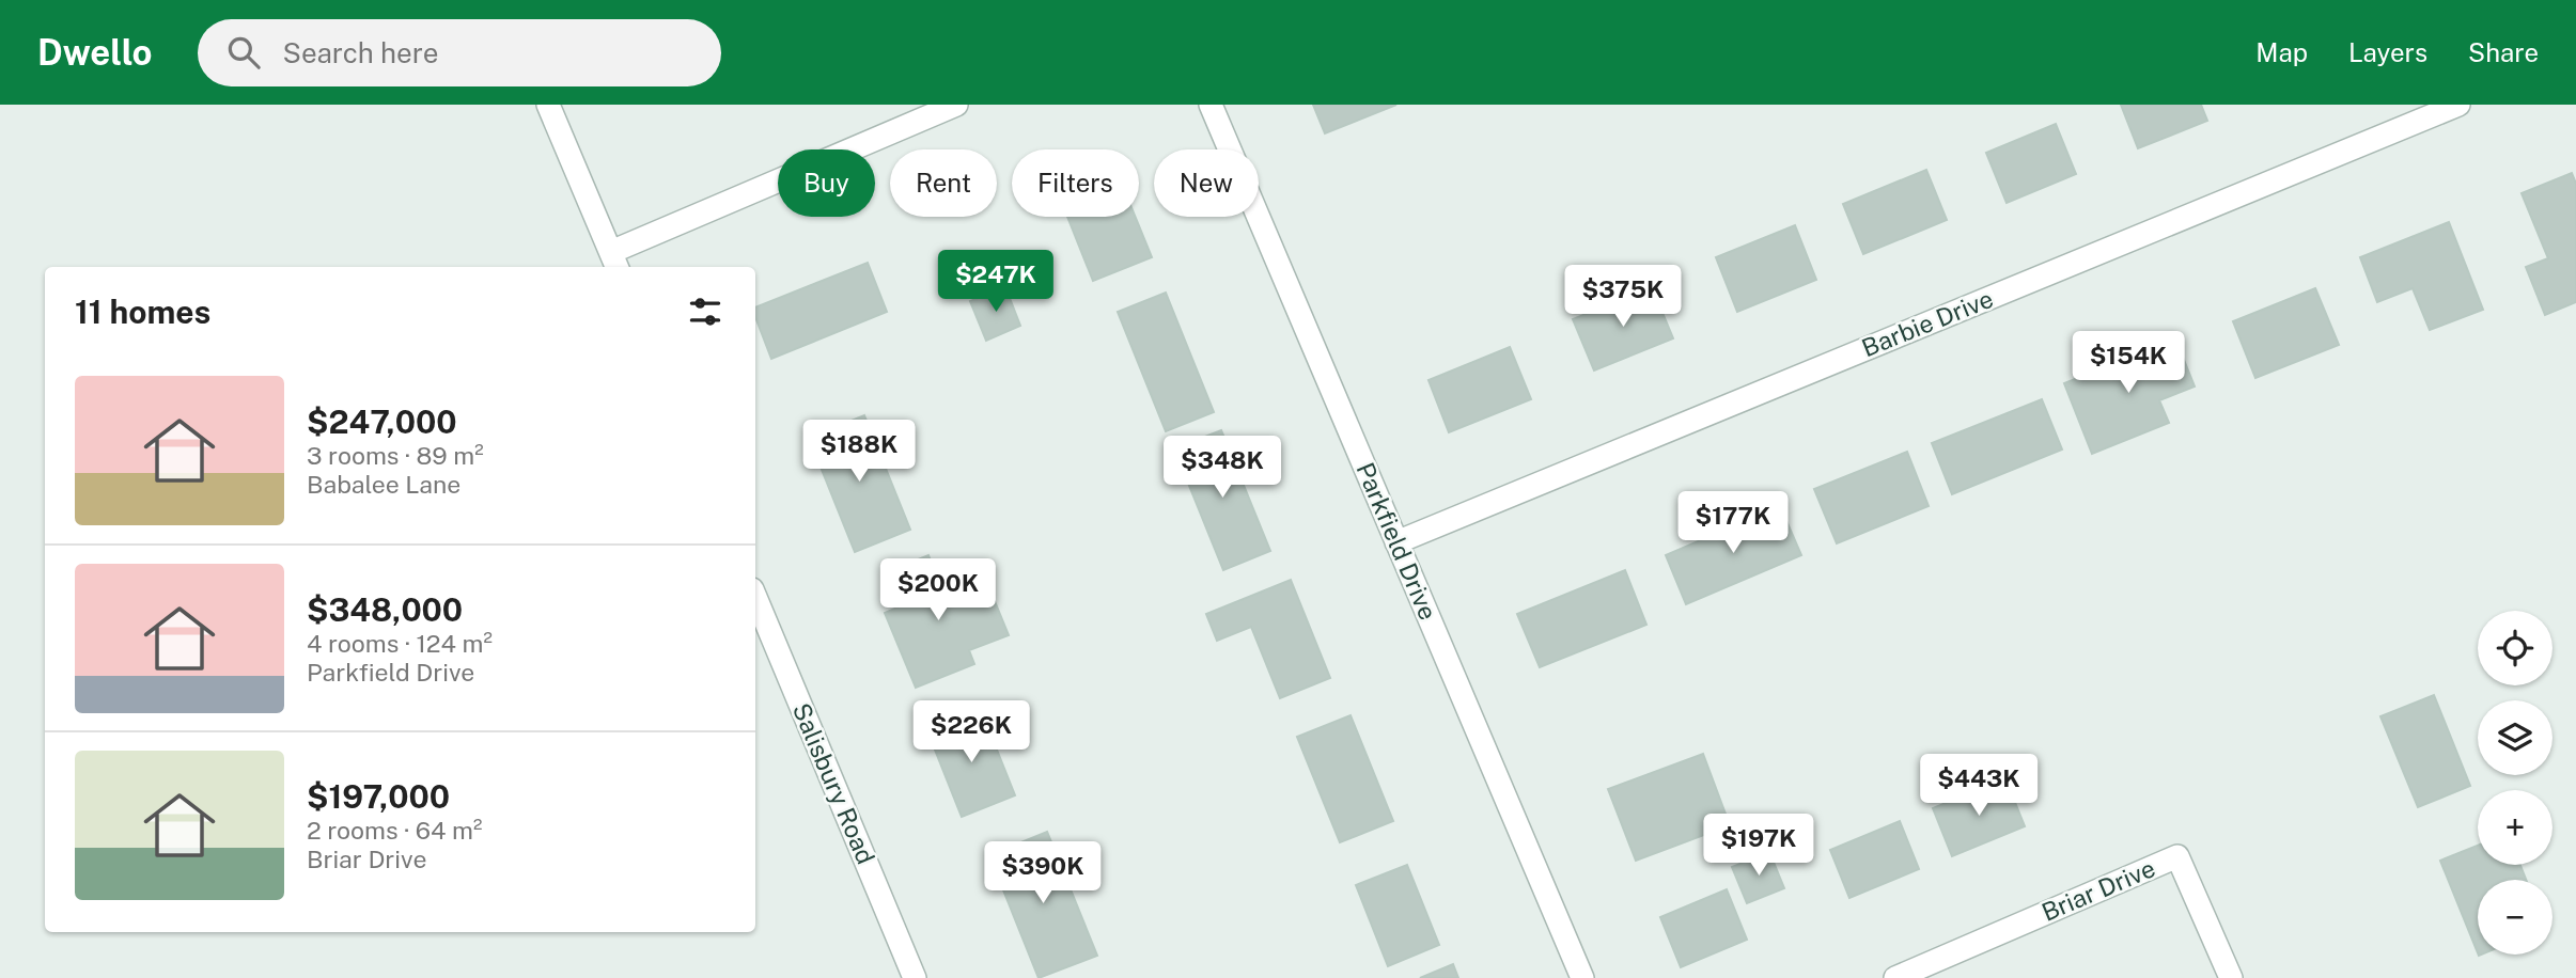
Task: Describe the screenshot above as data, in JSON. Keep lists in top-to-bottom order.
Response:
{
  "streets": {
    "street": [
      "Barbie Drive",
      "Parkfield Drive",
      "Salisbury Road",
      "Briar Drive"
    ]
  },
  "crossings": [
    ["Barbie Drive", "Parkfield Drive"]
  ],
  "page": {
    "header": "Dwello",
    "search": "Search here",
    "nav": ["Map", "Layers", "Share"],
    "chip": [
      "Buy",
      "Rent",
      "Filters",
      "New"
    ],
    "price": [
      "$247K",
      "$375K",
      "$154K",
      "$188K",
      "$348K",
      "$177K",
      "$200K",
      "$226K",
      "$443K",
      "$197K",
      "$390K"
    ],
    "heading": "11 homes",
    "list": [
      {
        "name": "$247,000",
        "note": "3 rooms · 89 m² · Babalee Lane"
      },
      {
        "name": "$348,000",
        "note": "4 rooms · 124 m² · Parkfield Drive"
      },
      {
        "name": "$197,000",
        "note": "2 rooms · 64 m² · Briar Drive"
      }
    ],
    "map_buttons": ["+", "−"]
  }
}
